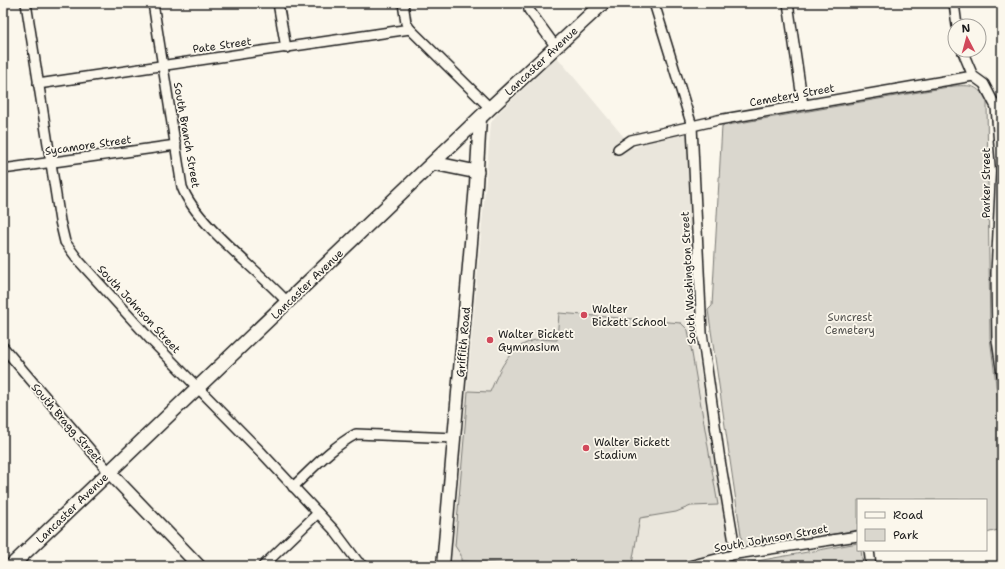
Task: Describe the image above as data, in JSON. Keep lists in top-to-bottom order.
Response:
{
  "streets": {
    "main road": ["Lancaster Avenue"],
    "street": [
      "Pate Street",
      "Cemetery Street",
      "South Branch Street",
      "Sycamore Street",
      "Parker Street",
      "South Washington Street",
      "South Johnson Street",
      "Griffith Road",
      "South Bragg Street"
    ]
  },
  "crossings": [
    ["Pate Street", "South Branch Street"],
    ["Pate Street", "South Johnson Street"],
    ["Lancaster Avenue", "South Branch Street"],
    ["Lancaster Avenue", "South Johnson Street"],
    ["Lancaster Avenue", "Griffith Road"],
    ["Lancaster Avenue", "South Bragg Street"],
    ["Cemetery Street", "Parker Street"],
    ["Cemetery Street", "South Washington Street"],
    ["South Branch Street", "Sycamore Street"],
    ["Sycamore Street", "South Johnson Street"],
    ["South Washington Street", "South Johnson Street"]
  ],
  "parks": ["Suncrest Cemetery"],
  "places": ["Walter Bickett School", "Walter Bickett Gymnasium", "Walter Bickett Stadium"],
  "legend": ["Road", "Park"],
  "north": "top"
}
